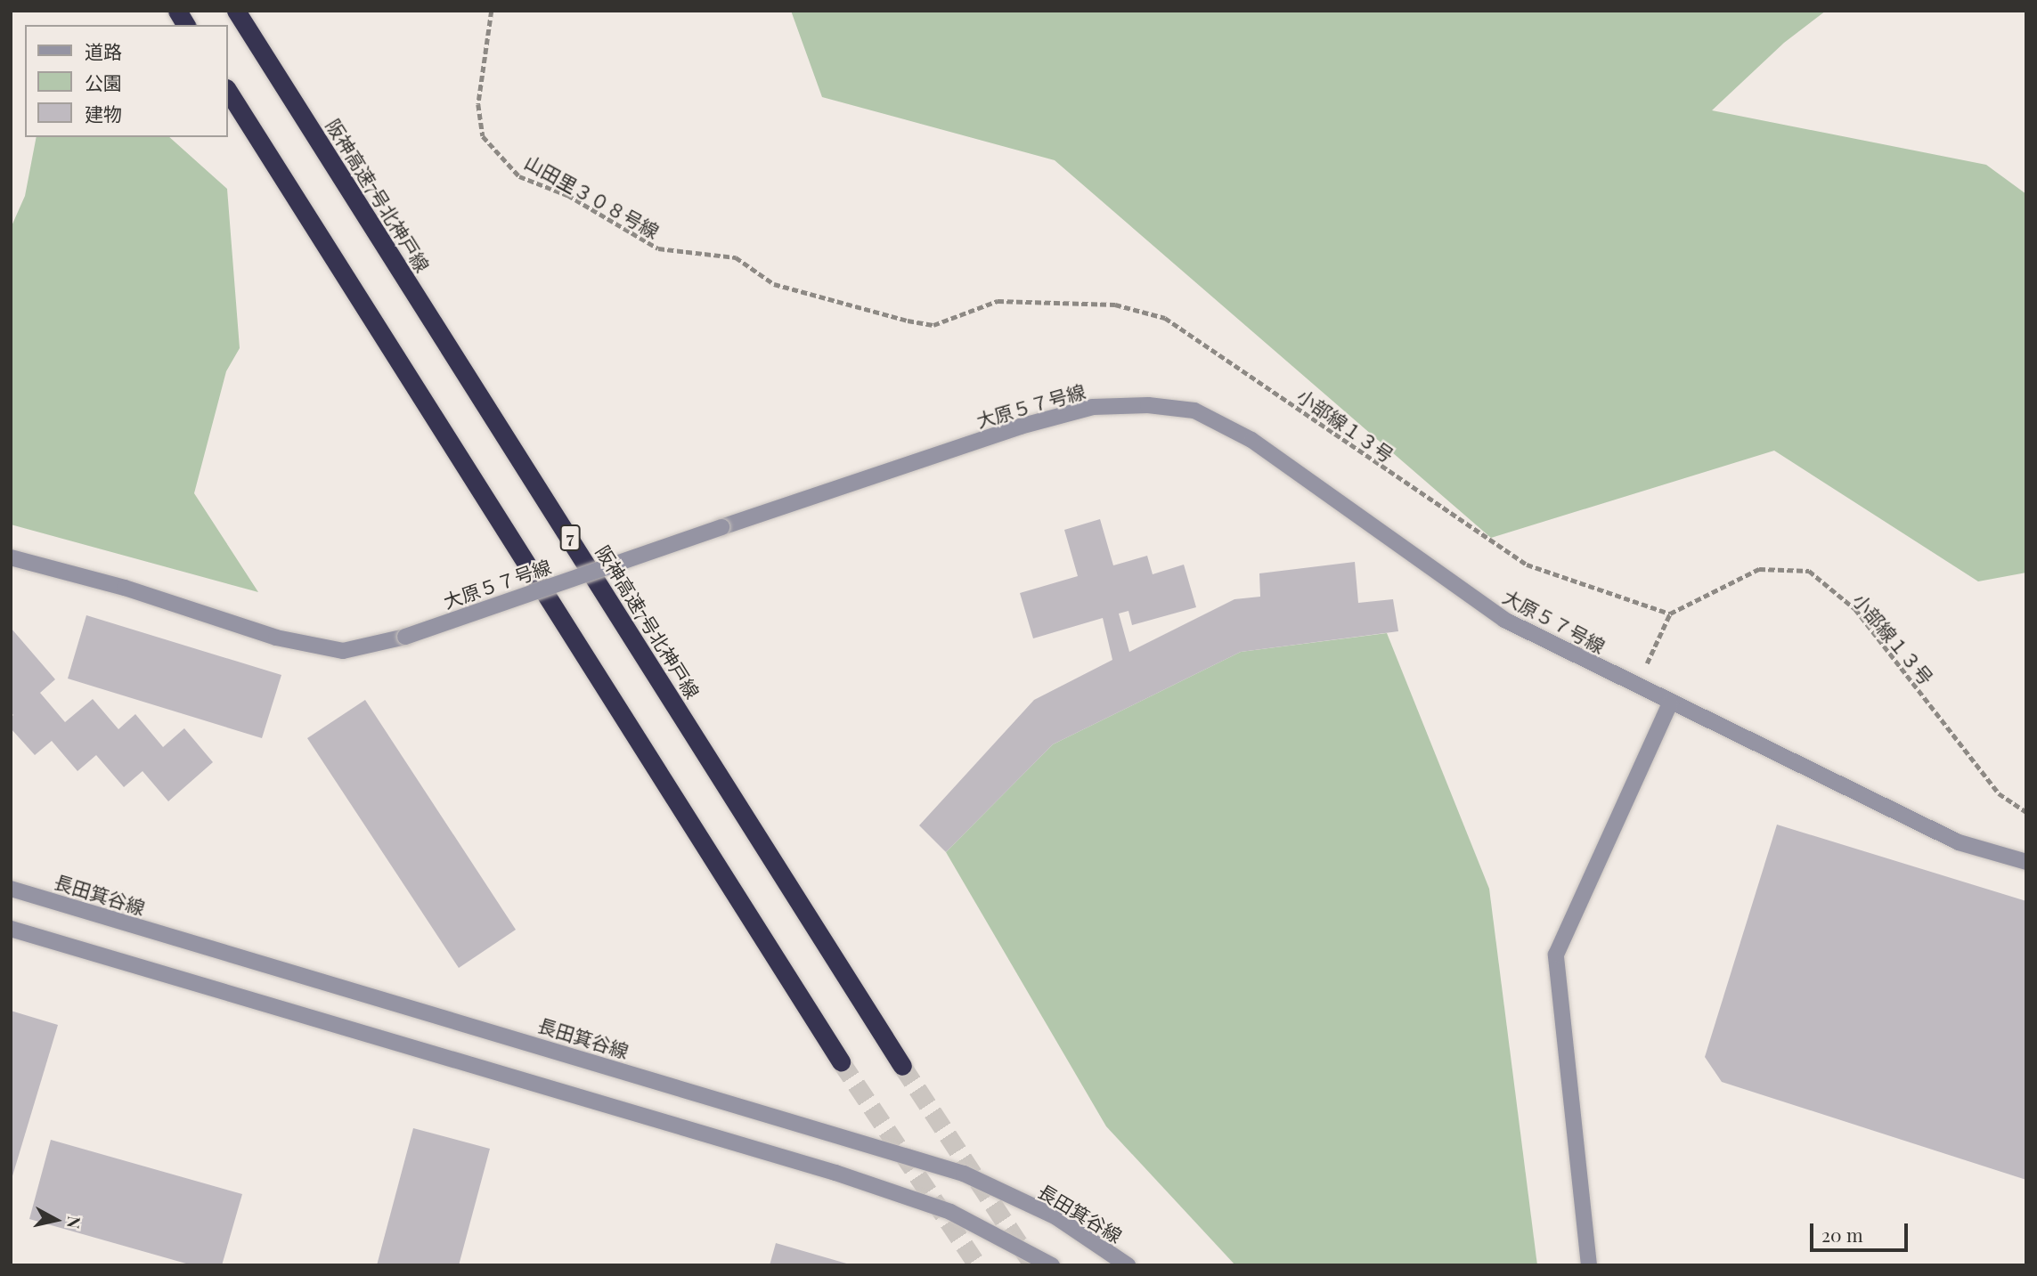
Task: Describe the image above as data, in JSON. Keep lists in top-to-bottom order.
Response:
{
  "streets": {
    "highway": ["阪神高速7号北神戸線", "7"],
    "street": ["大原５７号線", "長田箕谷線"],
    "path": ["山田里３０８号線", "小部線１３号"]
  },
  "crossings": [
    ["山田里３０８号線", "小部線１３号"]
  ],
  "legend": ["道路", "公園", "建物"],
  "scale_bar": "20 m",
  "north": "right"
}
